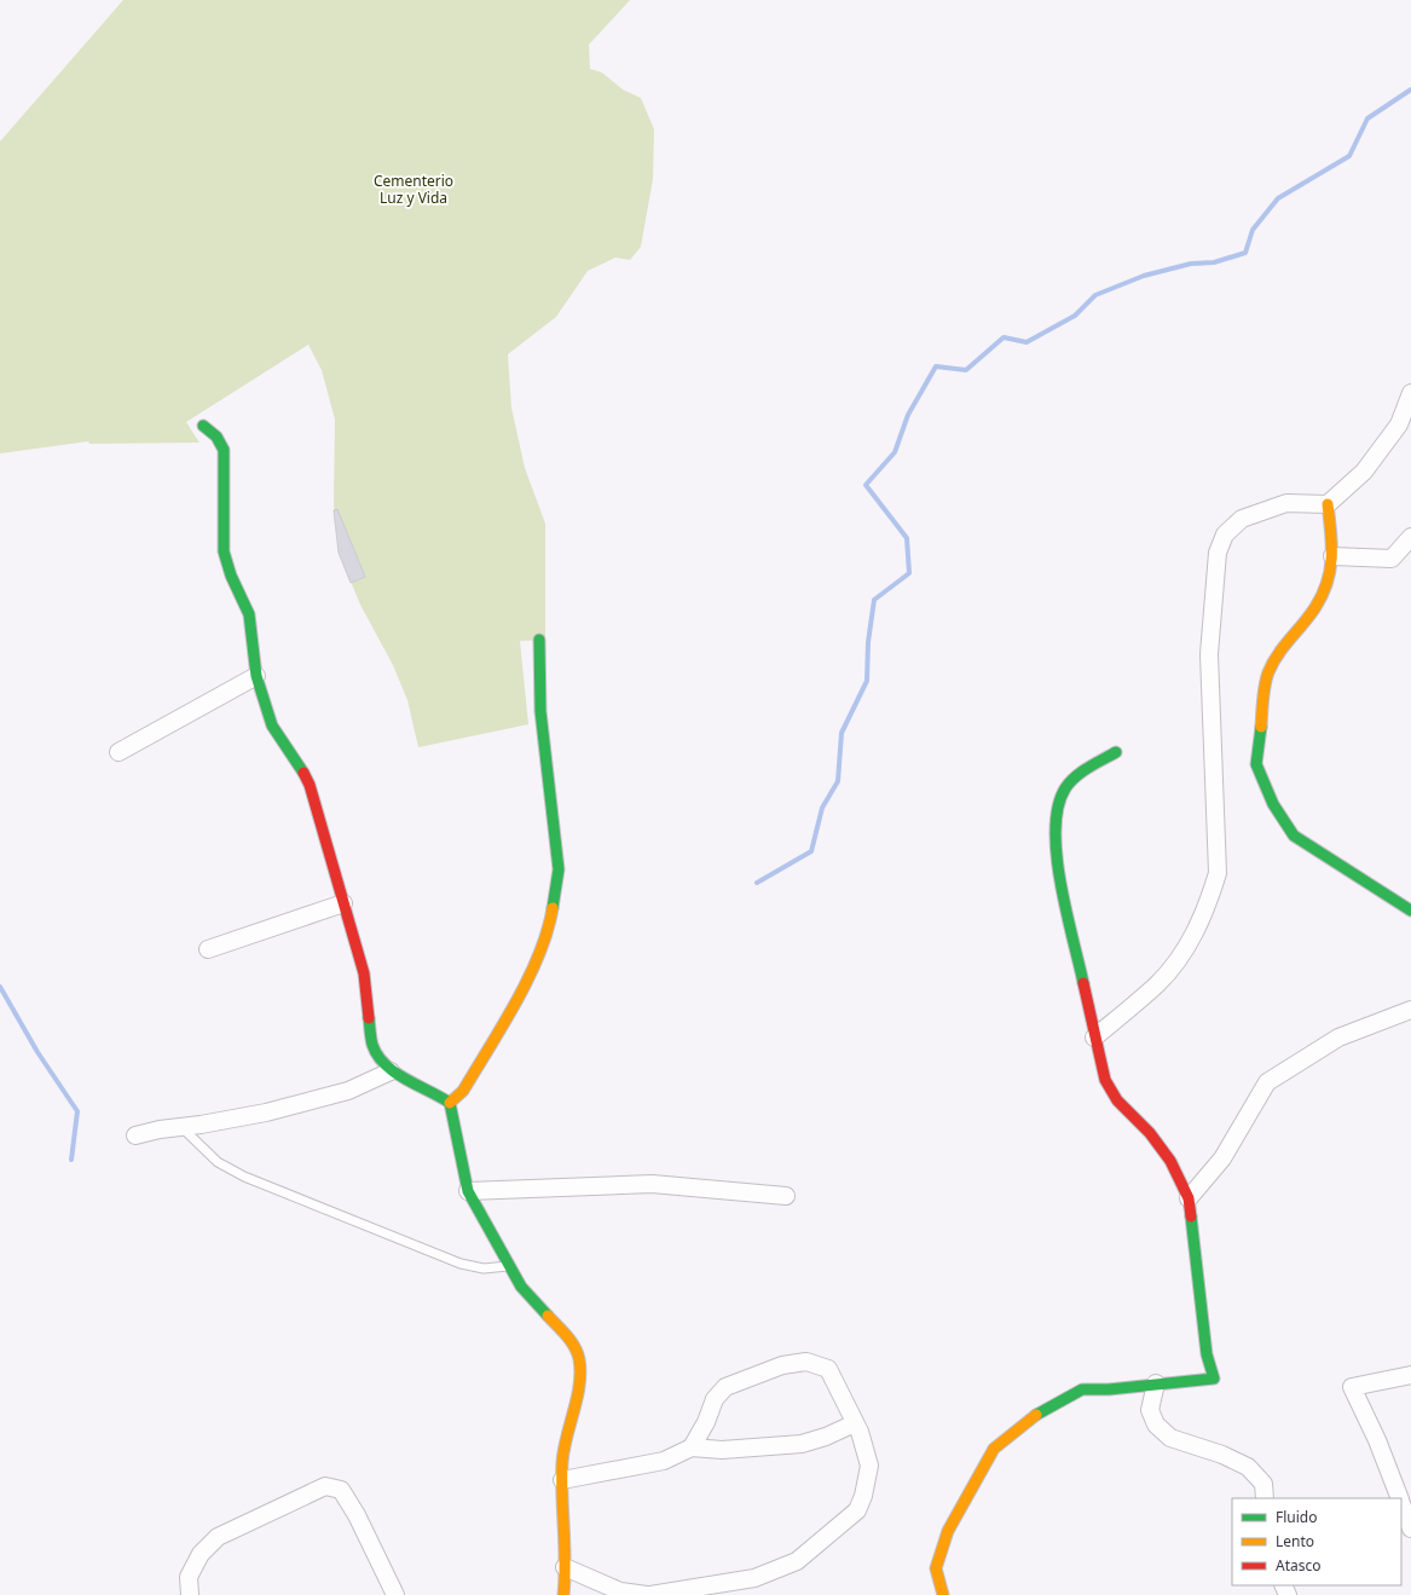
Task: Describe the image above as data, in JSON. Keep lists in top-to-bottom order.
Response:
{
  "parks": ["Cementerio Luz y Vida"],
  "legend": ["Fluido", "Lento", "Atasco"]
}
